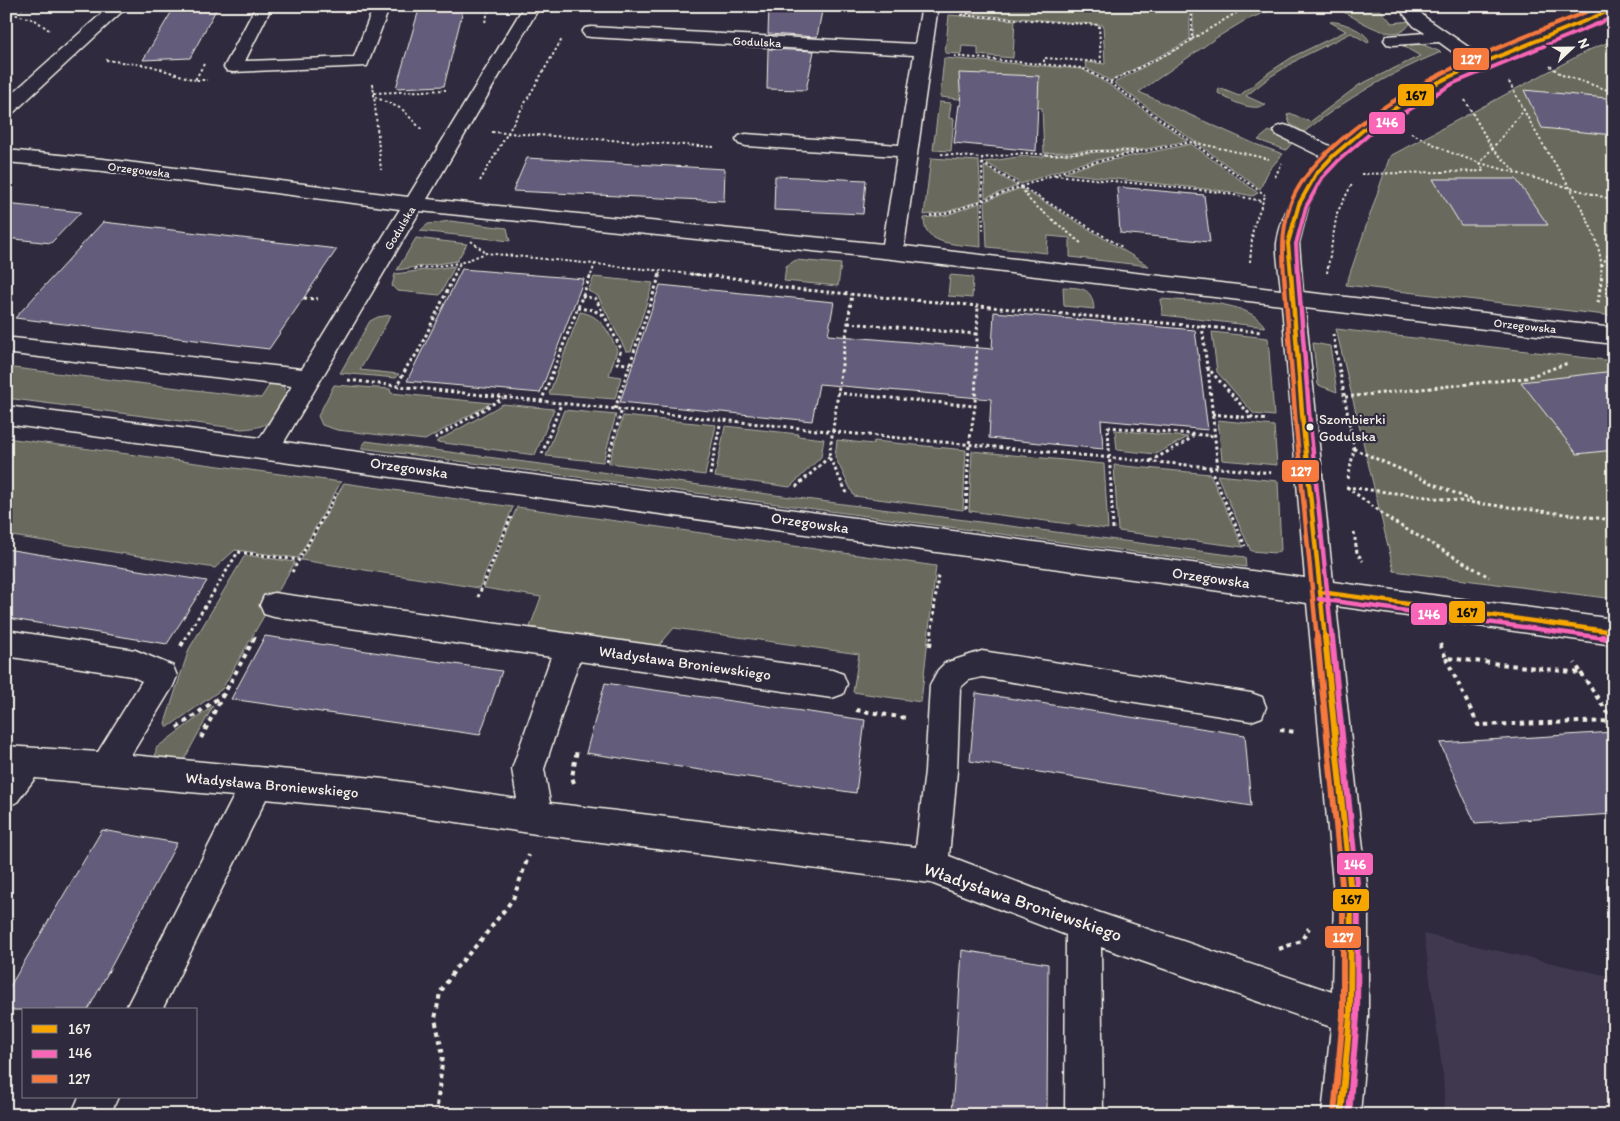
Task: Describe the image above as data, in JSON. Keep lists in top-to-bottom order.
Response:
{
  "streets": {
    "street": ["Godulska", "Orzegowska", "Władysława Broniewskiego"]
  },
  "crossings": [
    ["Godulska", "Orzegowska"]
  ],
  "places": ["Szombierki Godulska"],
  "lines": ["transit line 127", "transit line 167", "transit line 146"],
  "legend": ["167", "146", "127"],
  "north": "right"
}
